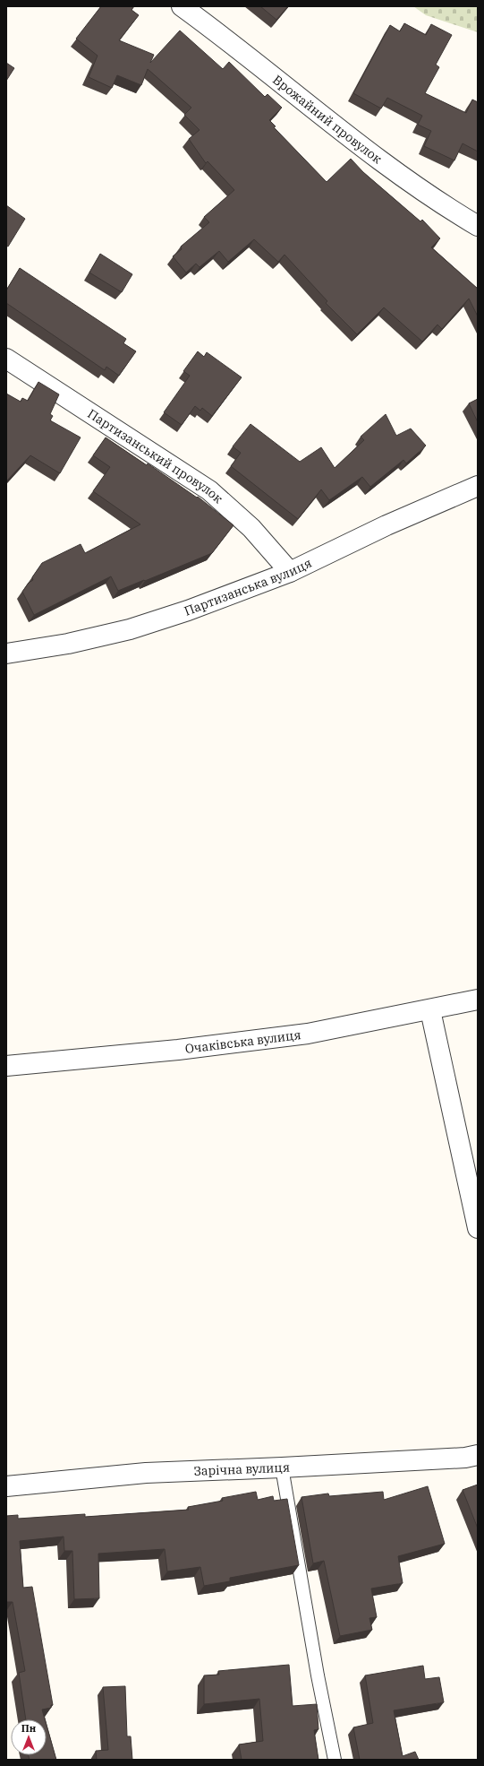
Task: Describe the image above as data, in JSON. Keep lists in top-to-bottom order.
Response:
{
  "streets": {
    "street": [
      "Врожайний провулок",
      "Партизанський провулок",
      "Партизанська вулиця",
      "Очаківська вулиця",
      "Зарічна вулиця"
    ]
  },
  "crossings": [
    ["Партизанський провулок", "Партизанська вулиця"]
  ],
  "north": "top"
}
